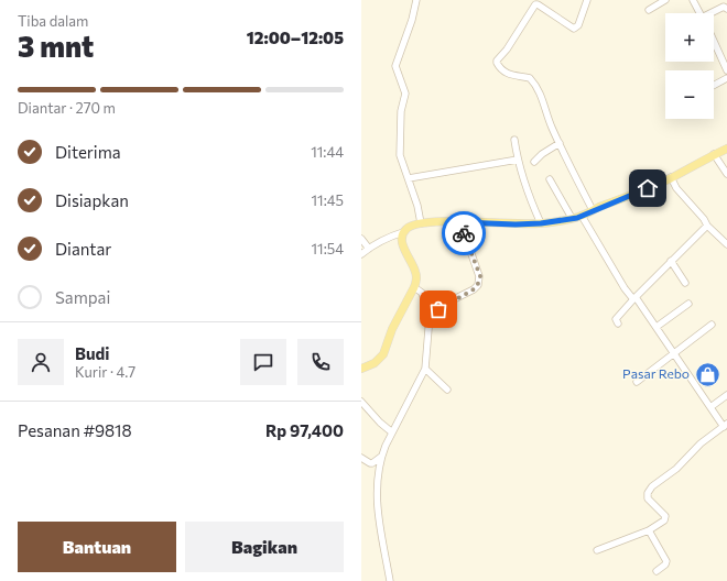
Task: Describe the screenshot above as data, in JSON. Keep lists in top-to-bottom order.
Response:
{
  "places": {
    "shop": ["Pasar Rebo"]
  },
  "page": {
    "heading": ["3 mnt", "Tiba dalam", "12:00–12:05"],
    "panel": [
      "Budi",
      "Kurir · 4.7",
      "Pesanan #9818",
      "Rp 97,400"
    ],
    "map_buttons": ["+", "−"],
    "bar": "Diantar · 270 m",
    "list": [
      ["Diterima", "11:44"],
      ["Disiapkan", "11:45"],
      ["Diantar", "11:54"],
      "Sampai"
    ],
    "buttons": ["Bantuan", "Bagikan"]
  }
}
